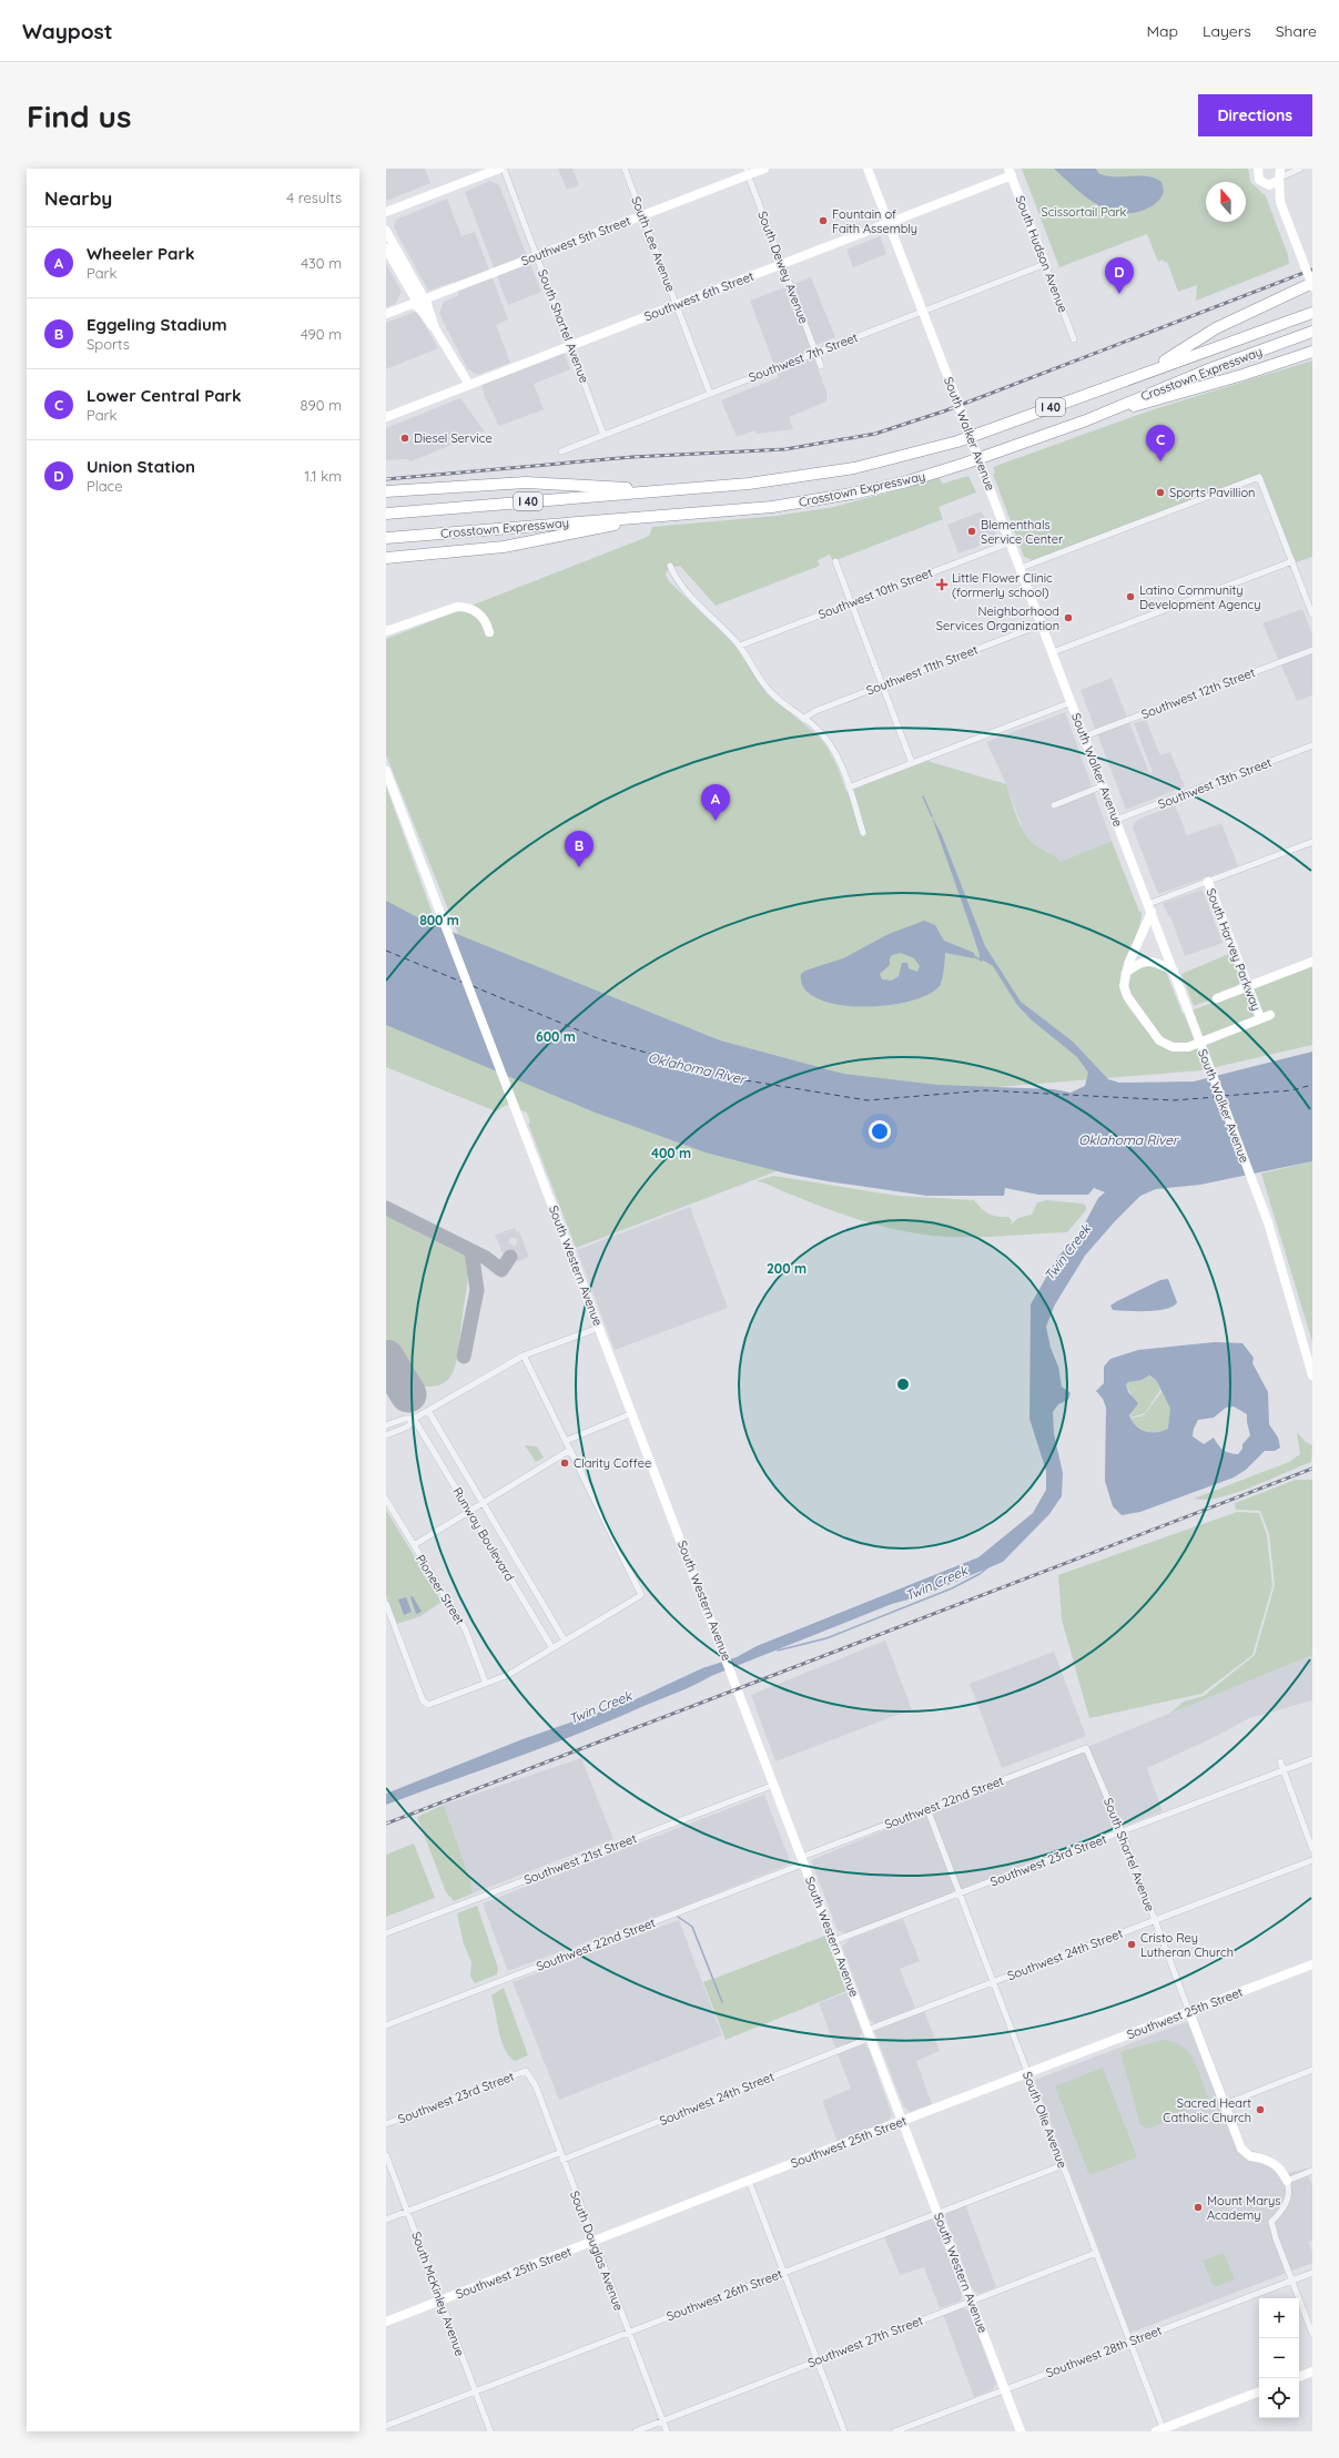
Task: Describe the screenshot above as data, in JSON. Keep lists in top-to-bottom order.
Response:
{
  "streets": {
    "highway": ["Crosstown Expressway", "I 40"],
    "main road": [
      "Southwest 5th Street",
      "South Hudson Avenue",
      "Southwest 6th Street",
      "South Shartel Avenue",
      "South Walker Avenue",
      "South Harvey Parkway",
      "South Western Avenue",
      "Southwest 25th Street"
    ],
    "street": [
      "South Lee Avenue",
      "South Dewey Avenue",
      "Southwest 7th Street",
      "Southwest 10th Street",
      "Southwest 11th Street",
      "Southwest 12th Street",
      "Southwest 13th Street",
      "Runway Boulevard",
      "Pioneer Street",
      "Southwest 22nd Street",
      "Southwest 21st Street",
      "Southwest 23rd Street",
      "Southwest 24th Street",
      "South Olie Avenue",
      "South Douglas Avenue",
      "South McKinley Avenue",
      "Southwest 26th Street",
      "Southwest 27th Street",
      "Southwest 28th Street"
    ]
  },
  "crossings": [
    ["Southwest 5th Street", "South Lee Avenue"],
    ["Southwest 5th Street", "South Dewey Avenue"],
    ["Southwest 5th Street", "South Shartel Avenue"],
    ["South Lee Avenue", "Southwest 6th Street"],
    ["South Lee Avenue", "Southwest 7th Street"],
    ["South Hudson Avenue", "Southwest 6th Street"],
    ["South Hudson Avenue", "Southwest 7th Street"],
    ["South Dewey Avenue", "Southwest 6th Street"],
    ["South Dewey Avenue", "Southwest 7th Street"],
    ["Southwest 6th Street", "South Shartel Avenue"],
    ["Southwest 6th Street", "South Walker Avenue"],
    ["South Shartel Avenue", "Southwest 7th Street"],
    ["South Shartel Avenue", "Southwest 22nd Street"],
    ["South Shartel Avenue", "Southwest 23rd Street"],
    ["South Shartel Avenue", "Southwest 24th Street"],
    ["South Shartel Avenue", "Southwest 25th Street"],
    ["Southwest 7th Street", "South Walker Avenue"],
    ["South Walker Avenue", "Southwest 10th Street"],
    ["South Walker Avenue", "Southwest 11th Street"],
    ["South Walker Avenue", "Southwest 12th Street"],
    ["South Walker Avenue", "Southwest 13th Street"],
    ["South Western Avenue", "Southwest 22nd Street"],
    ["South Western Avenue", "Southwest 21st Street"],
    ["South Western Avenue", "Southwest 23rd Street"],
    ["South Western Avenue", "Southwest 24th Street"],
    ["South Western Avenue", "Southwest 25th Street"],
    ["South Western Avenue", "Southwest 26th Street"],
    ["South Western Avenue", "Southwest 27th Street"],
    ["South Western Avenue", "Southwest 28th Street"],
    ["Southwest 22nd Street", "South Olie Avenue"],
    ["Southwest 23rd Street", "South Olie Avenue"],
    ["Southwest 23rd Street", "South Douglas Avenue"],
    ["Southwest 24th Street", "South Olie Avenue"],
    ["Southwest 24th Street", "South Douglas Avenue"],
    ["Southwest 24th Street", "South McKinley Avenue"],
    ["Southwest 25th Street", "South Olie Avenue"],
    ["Southwest 25th Street", "South Douglas Avenue"],
    ["Southwest 25th Street", "South McKinley Avenue"],
    ["South Olie Avenue", "Southwest 26th Street"],
    ["South Olie Avenue", "Southwest 27th Street"],
    ["South Olie Avenue", "Southwest 28th Street"],
    ["South Douglas Avenue", "Southwest 26th Street"],
    ["South Douglas Avenue", "Southwest 27th Street"],
    ["South McKinley Avenue", "Southwest 26th Street"]
  ],
  "water": ["Oklahoma River", "Twin Creek"],
  "parks": ["Scissortail Park"],
  "places": {
    "other": [
      "Fountain of Faith Assembly",
      "Diesel Service",
      "Sports Pavillion",
      "Blementhals Service Center",
      "Latino Community Development Agency",
      "Neighborhood Services Organization",
      "Clarity Coffee",
      "Cristo Rey Lutheran Church",
      "Sacred Heart Catholic Church",
      "Mount Marys Academy"
    ],
    "health": ["Little Flower Clinic (formerly school)"]
  },
  "north": "top",
  "page": {
    "header": "Waypost",
    "nav": ["Map", "Layers", "Share"],
    "buttons": "Directions",
    "title": "Find us",
    "heading": ["Nearby", "4 results"],
    "list": [
      {
        "mark": "A",
        "name": "Wheeler Park",
        "note": "Park",
        "value": "430 m"
      },
      {
        "mark": "B",
        "name": "Eggeling Stadium",
        "note": "Sports",
        "value": "490 m"
      },
      {
        "mark": "C",
        "name": "Lower Central Park",
        "note": "Park",
        "value": "890 m"
      },
      {
        "mark": "D",
        "name": "Union Station",
        "note": "Place",
        "value": "1.1 km"
      }
    ],
    "pins": [
      "D",
      "C",
      "A",
      "B"
    ],
    "map_buttons": ["+", "−"]
  },
  "rings": [
    "800 m",
    "600 m",
    "400 m",
    "200 m"
  ]
}
